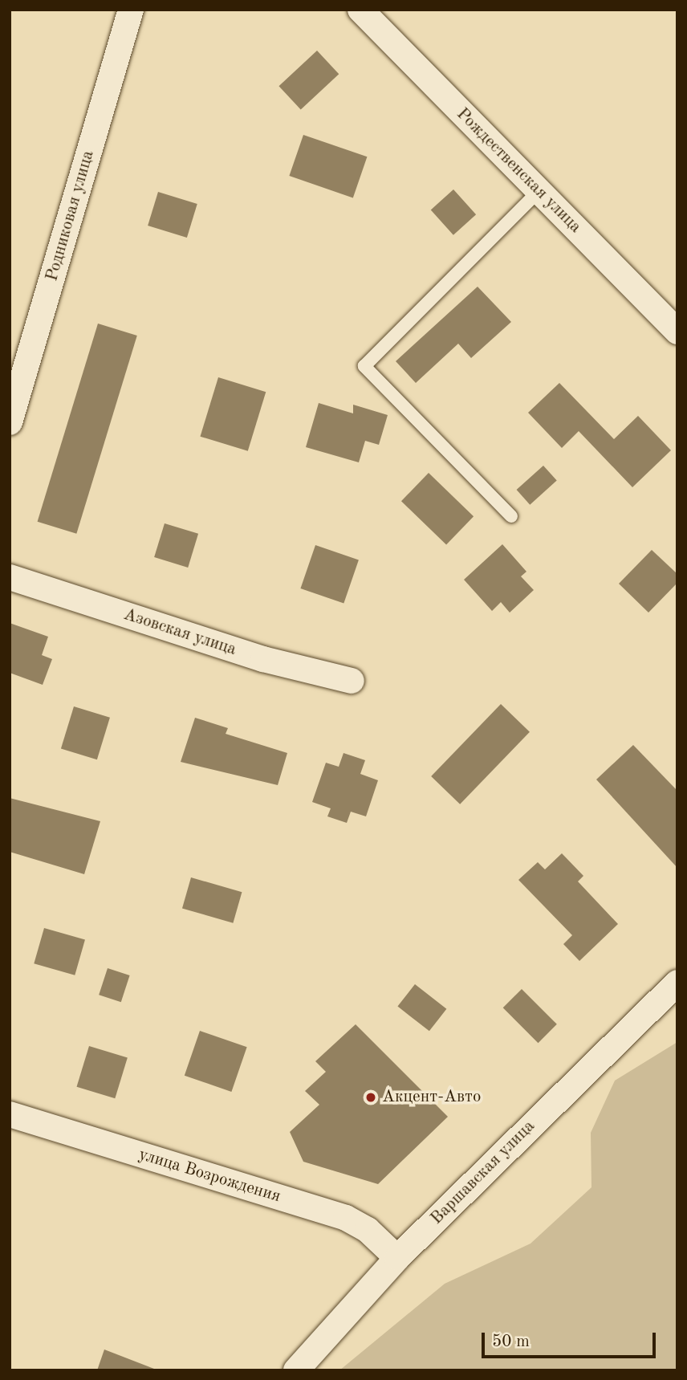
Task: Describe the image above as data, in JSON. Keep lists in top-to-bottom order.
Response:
{
  "streets": {
    "street": [
      "Рождественская улица",
      "Родниковая улица",
      "Азовская улица",
      "Варшавская улица",
      "улица Возрождения"
    ]
  },
  "crossings": [
    ["Варшавская улица", "улица Возрождения"]
  ],
  "places": ["Акцент-Авто"],
  "scale_bar": "50 m"
}
